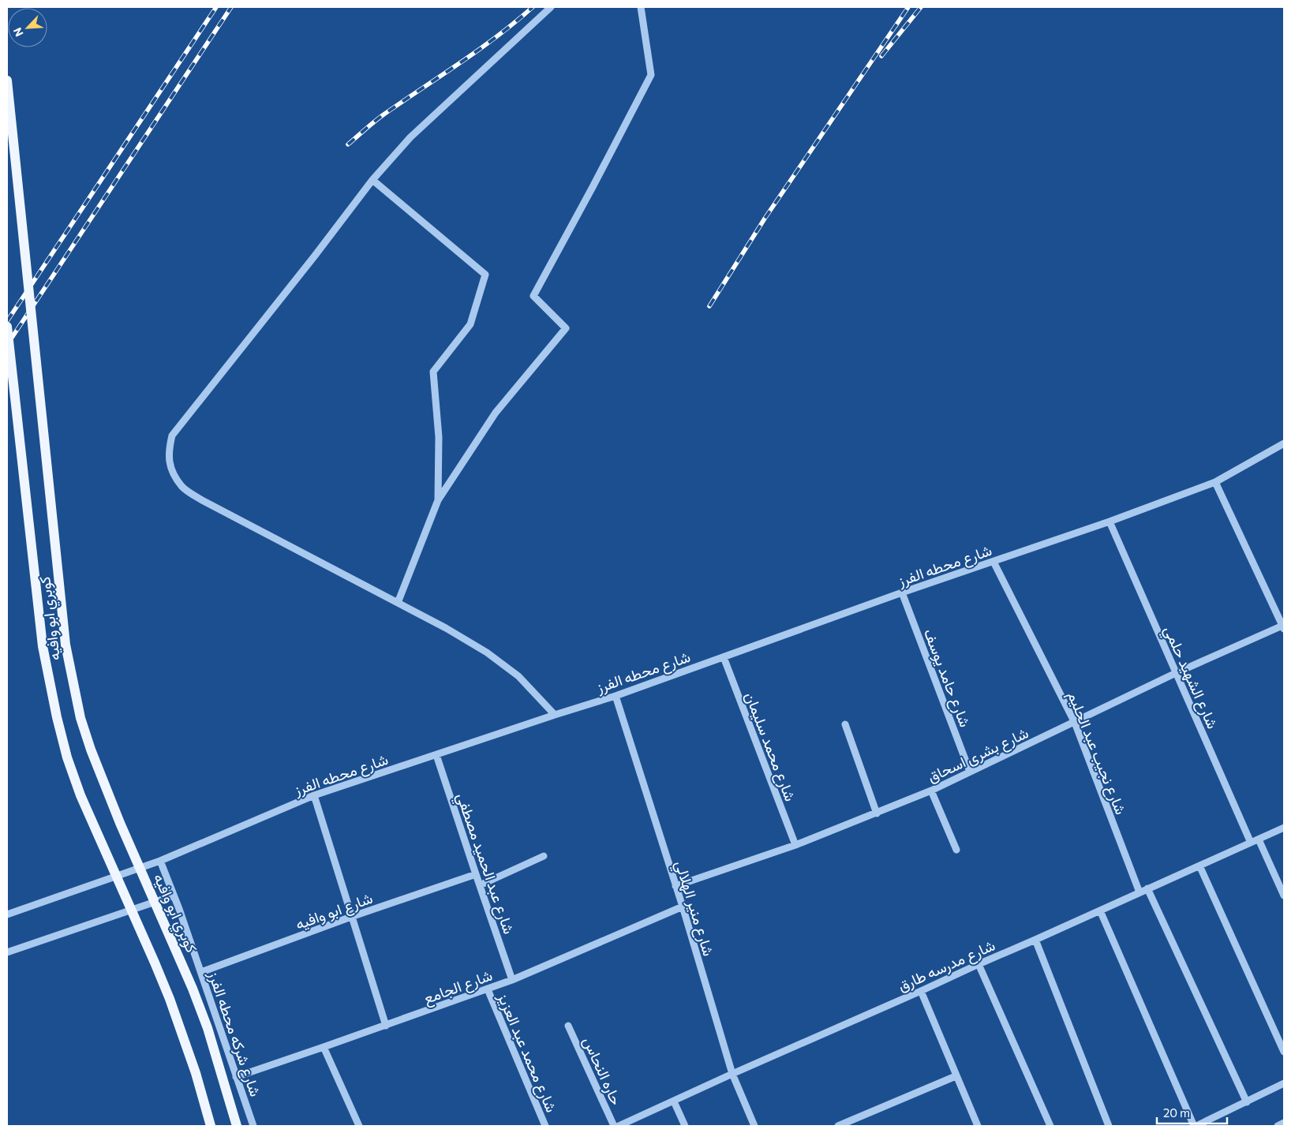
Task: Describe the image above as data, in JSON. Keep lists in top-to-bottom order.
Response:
{
  "streets": {
    "main road": ["كوبري ابو وافيه"],
    "street": [
      "شارع محطه الفرز",
      "شارع الشهيد حلمي",
      "شارع حامد يوسف",
      "شارع محمد سليمان",
      "شارع نجيب عبد الحليم",
      "شارع بشرى اسحاق",
      "شارع عبد الحميد مصطفي",
      "شارع منير الهلالي",
      "شارع ابو وافيه",
      "شارع مدرسه طارق",
      "شارع الجامع",
      "شارع شركه محطه الفرز",
      "شارع محمد عبد العزيز",
      "حاره النحاس"
    ]
  },
  "crossings": [
    ["شارع محطه الفرز", "شارع الشهيد حلمي"],
    ["شارع محطه الفرز", "شارع حامد يوسف"],
    ["شارع محطه الفرز", "شارع محمد سليمان"],
    ["شارع محطه الفرز", "شارع نجيب عبد الحليم"],
    ["شارع محطه الفرز", "شارع عبد الحميد مصطفي"],
    ["شارع محطه الفرز", "شارع منير الهلالي"],
    ["شارع محطه الفرز", "شارع شركه محطه الفرز"],
    ["شارع الشهيد حلمي", "شارع بشرى اسحاق"],
    ["شارع الشهيد حلمي", "شارع مدرسه طارق"],
    ["شارع حامد يوسف", "شارع بشرى اسحاق"],
    ["شارع محمد سليمان", "شارع بشرى اسحاق"],
    ["شارع نجيب عبد الحليم", "شارع بشرى اسحاق"],
    ["شارع نجيب عبد الحليم", "شارع مدرسه طارق"],
    ["شارع بشرى اسحاق", "شارع منير الهلالي"],
    ["شارع عبد الحميد مصطفي", "شارع ابو وافيه"],
    ["شارع عبد الحميد مصطفي", "شارع الجامع"],
    ["شارع منير الهلالي", "شارع مدرسه طارق"],
    ["شارع منير الهلالي", "شارع الجامع"],
    ["شارع ابو وافيه", "شارع شركه محطه الفرز"],
    ["شارع الجامع", "شارع شركه محطه الفرز"],
    ["شارع الجامع", "شارع محمد عبد العزيز"]
  ],
  "scale_bar": "20 m",
  "north": "bottom left"
}
